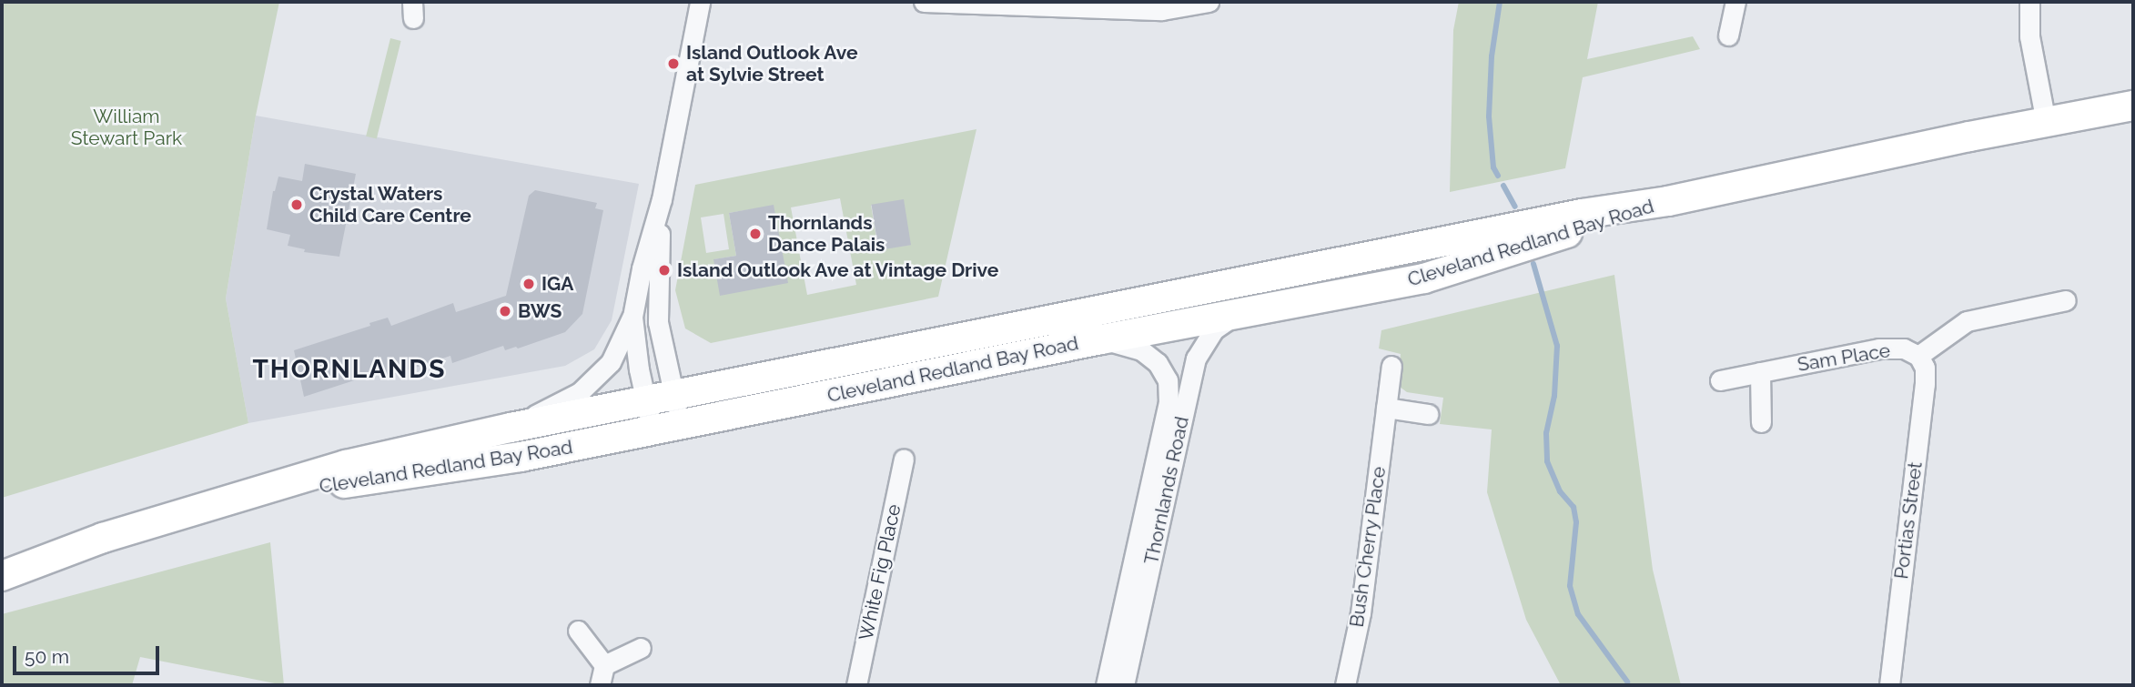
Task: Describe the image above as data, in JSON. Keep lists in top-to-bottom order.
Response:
{
  "streets": {
    "highway": ["Cleveland Redland Bay Road"],
    "street": [
      "Sam Place",
      "Thornlands Road",
      "Portias Street",
      "Bush Cherry Place",
      "White Fig Place"
    ]
  },
  "crossings": [
    ["Cleveland Redland Bay Road", "Thornlands Road"],
    ["Sam Place", "Portias Street"]
  ],
  "districts": ["THORNLANDS"],
  "parks": ["William Stewart Park"],
  "places": [
    "Island Outlook Ave at Sylvie Street",
    "Crystal Waters Child Care Centre",
    "Thornlands Dance Palais",
    "Island Outlook Ave at Vintage Drive",
    "IGA",
    "BWS"
  ],
  "scale_bar": "50 m"
}
